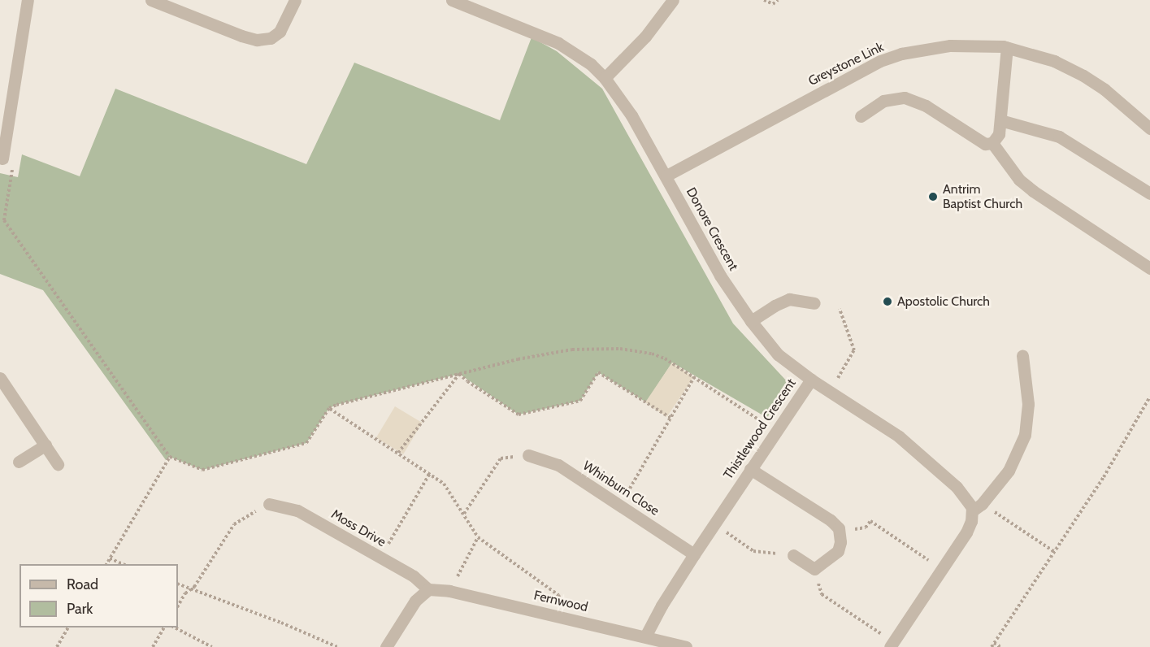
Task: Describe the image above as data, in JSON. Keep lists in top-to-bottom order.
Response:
{
  "streets": {
    "street": [
      "Greystone Link",
      "Donore Crescent",
      "Thistlewood Crescent",
      "Whinburn Close",
      "Moss Drive",
      "Fernwood"
    ]
  },
  "crossings": [
    ["Greystone Link", "Donore Crescent"],
    ["Donore Crescent", "Thistlewood Crescent"],
    ["Thistlewood Crescent", "Whinburn Close"],
    ["Thistlewood Crescent", "Fernwood"],
    ["Moss Drive", "Fernwood"]
  ],
  "places": ["Antrim Baptist Church", "Apostolic Church"],
  "legend": ["Road", "Park"]
}
